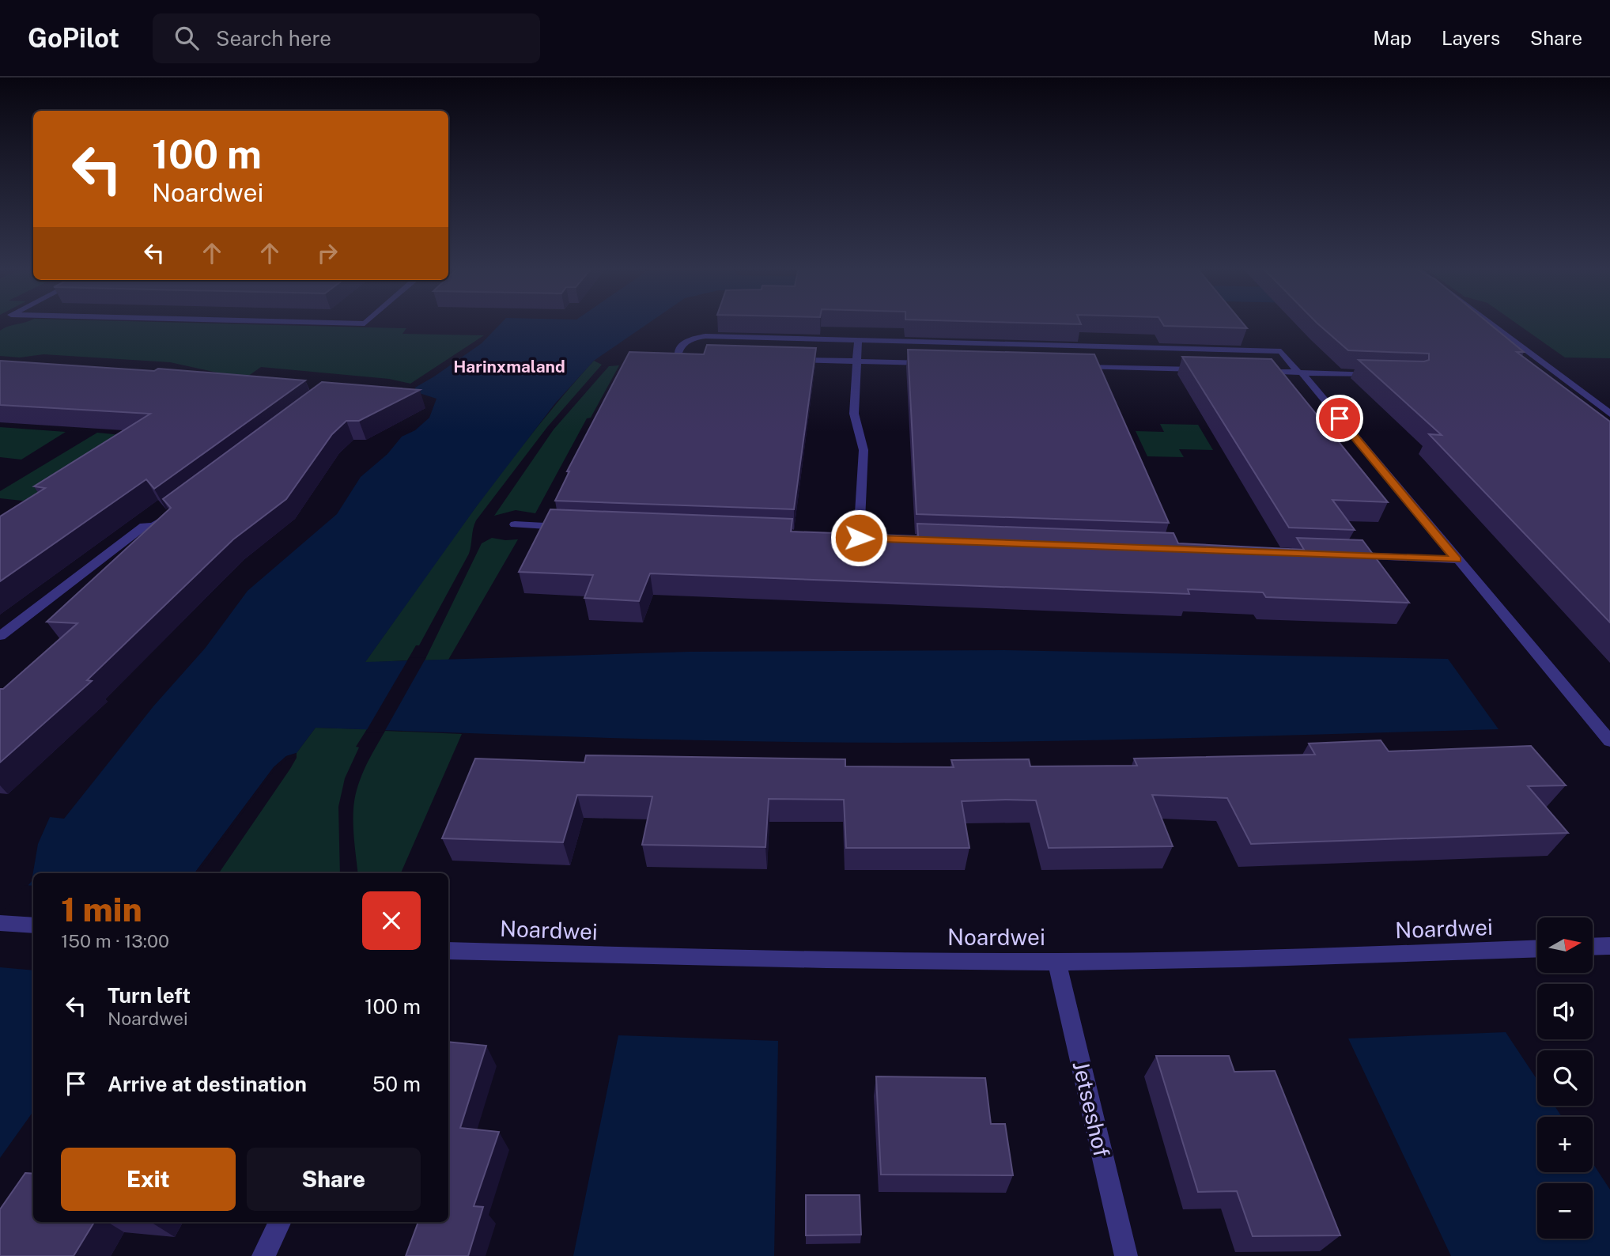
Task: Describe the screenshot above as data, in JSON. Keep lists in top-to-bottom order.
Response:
{
  "streets": {
    "street": ["Noardwei", "Jetseshof"]
  },
  "crossings": [
    ["Noardwei", "Jetseshof"]
  ],
  "districts": ["Harinxmaland"],
  "north": "right",
  "page": {
    "header": "GoPilot",
    "search": "Search here",
    "nav": ["Map", "Layers", "Share"],
    "turn": ["100 m", "Noardwei"],
    "heading": ["1 min", "150 m · 13:00"],
    "map_buttons": ["+", "−"],
    "list": [
      {
        "name": "Turn left",
        "note": "Noardwei",
        "value": "100 m"
      },
      {
        "name": "Arrive at destination",
        "value": "50 m"
      }
    ],
    "buttons": ["Exit", "Share"]
  }
}
